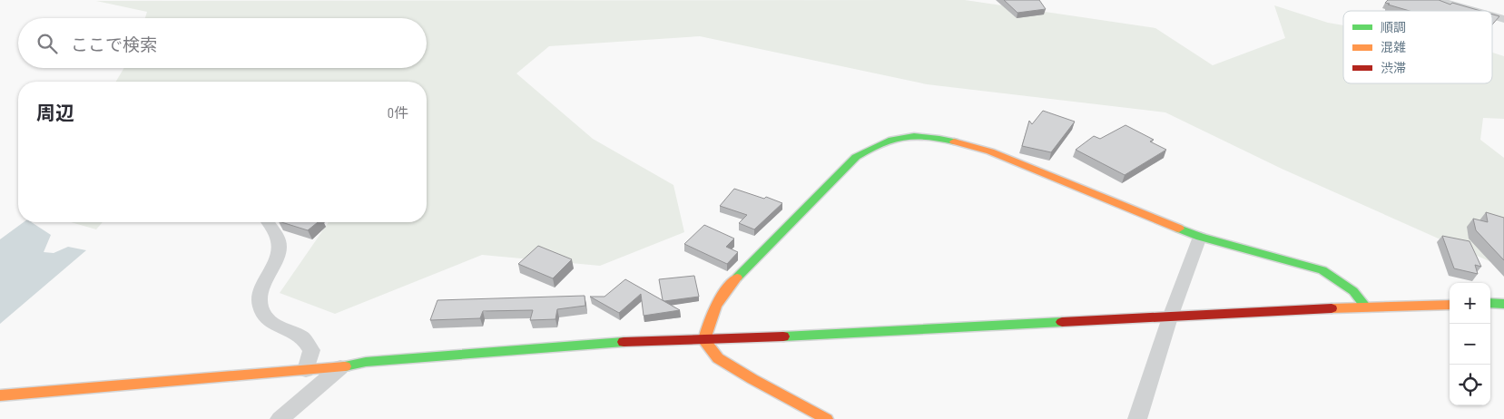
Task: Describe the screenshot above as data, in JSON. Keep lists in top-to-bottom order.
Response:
{
  "legend": ["順調", "混雑", "渋滞"],
  "page": {
    "search": "ここで検索",
    "heading": ["周辺", "0件"],
    "map_buttons": ["+", "−"]
  }
}
